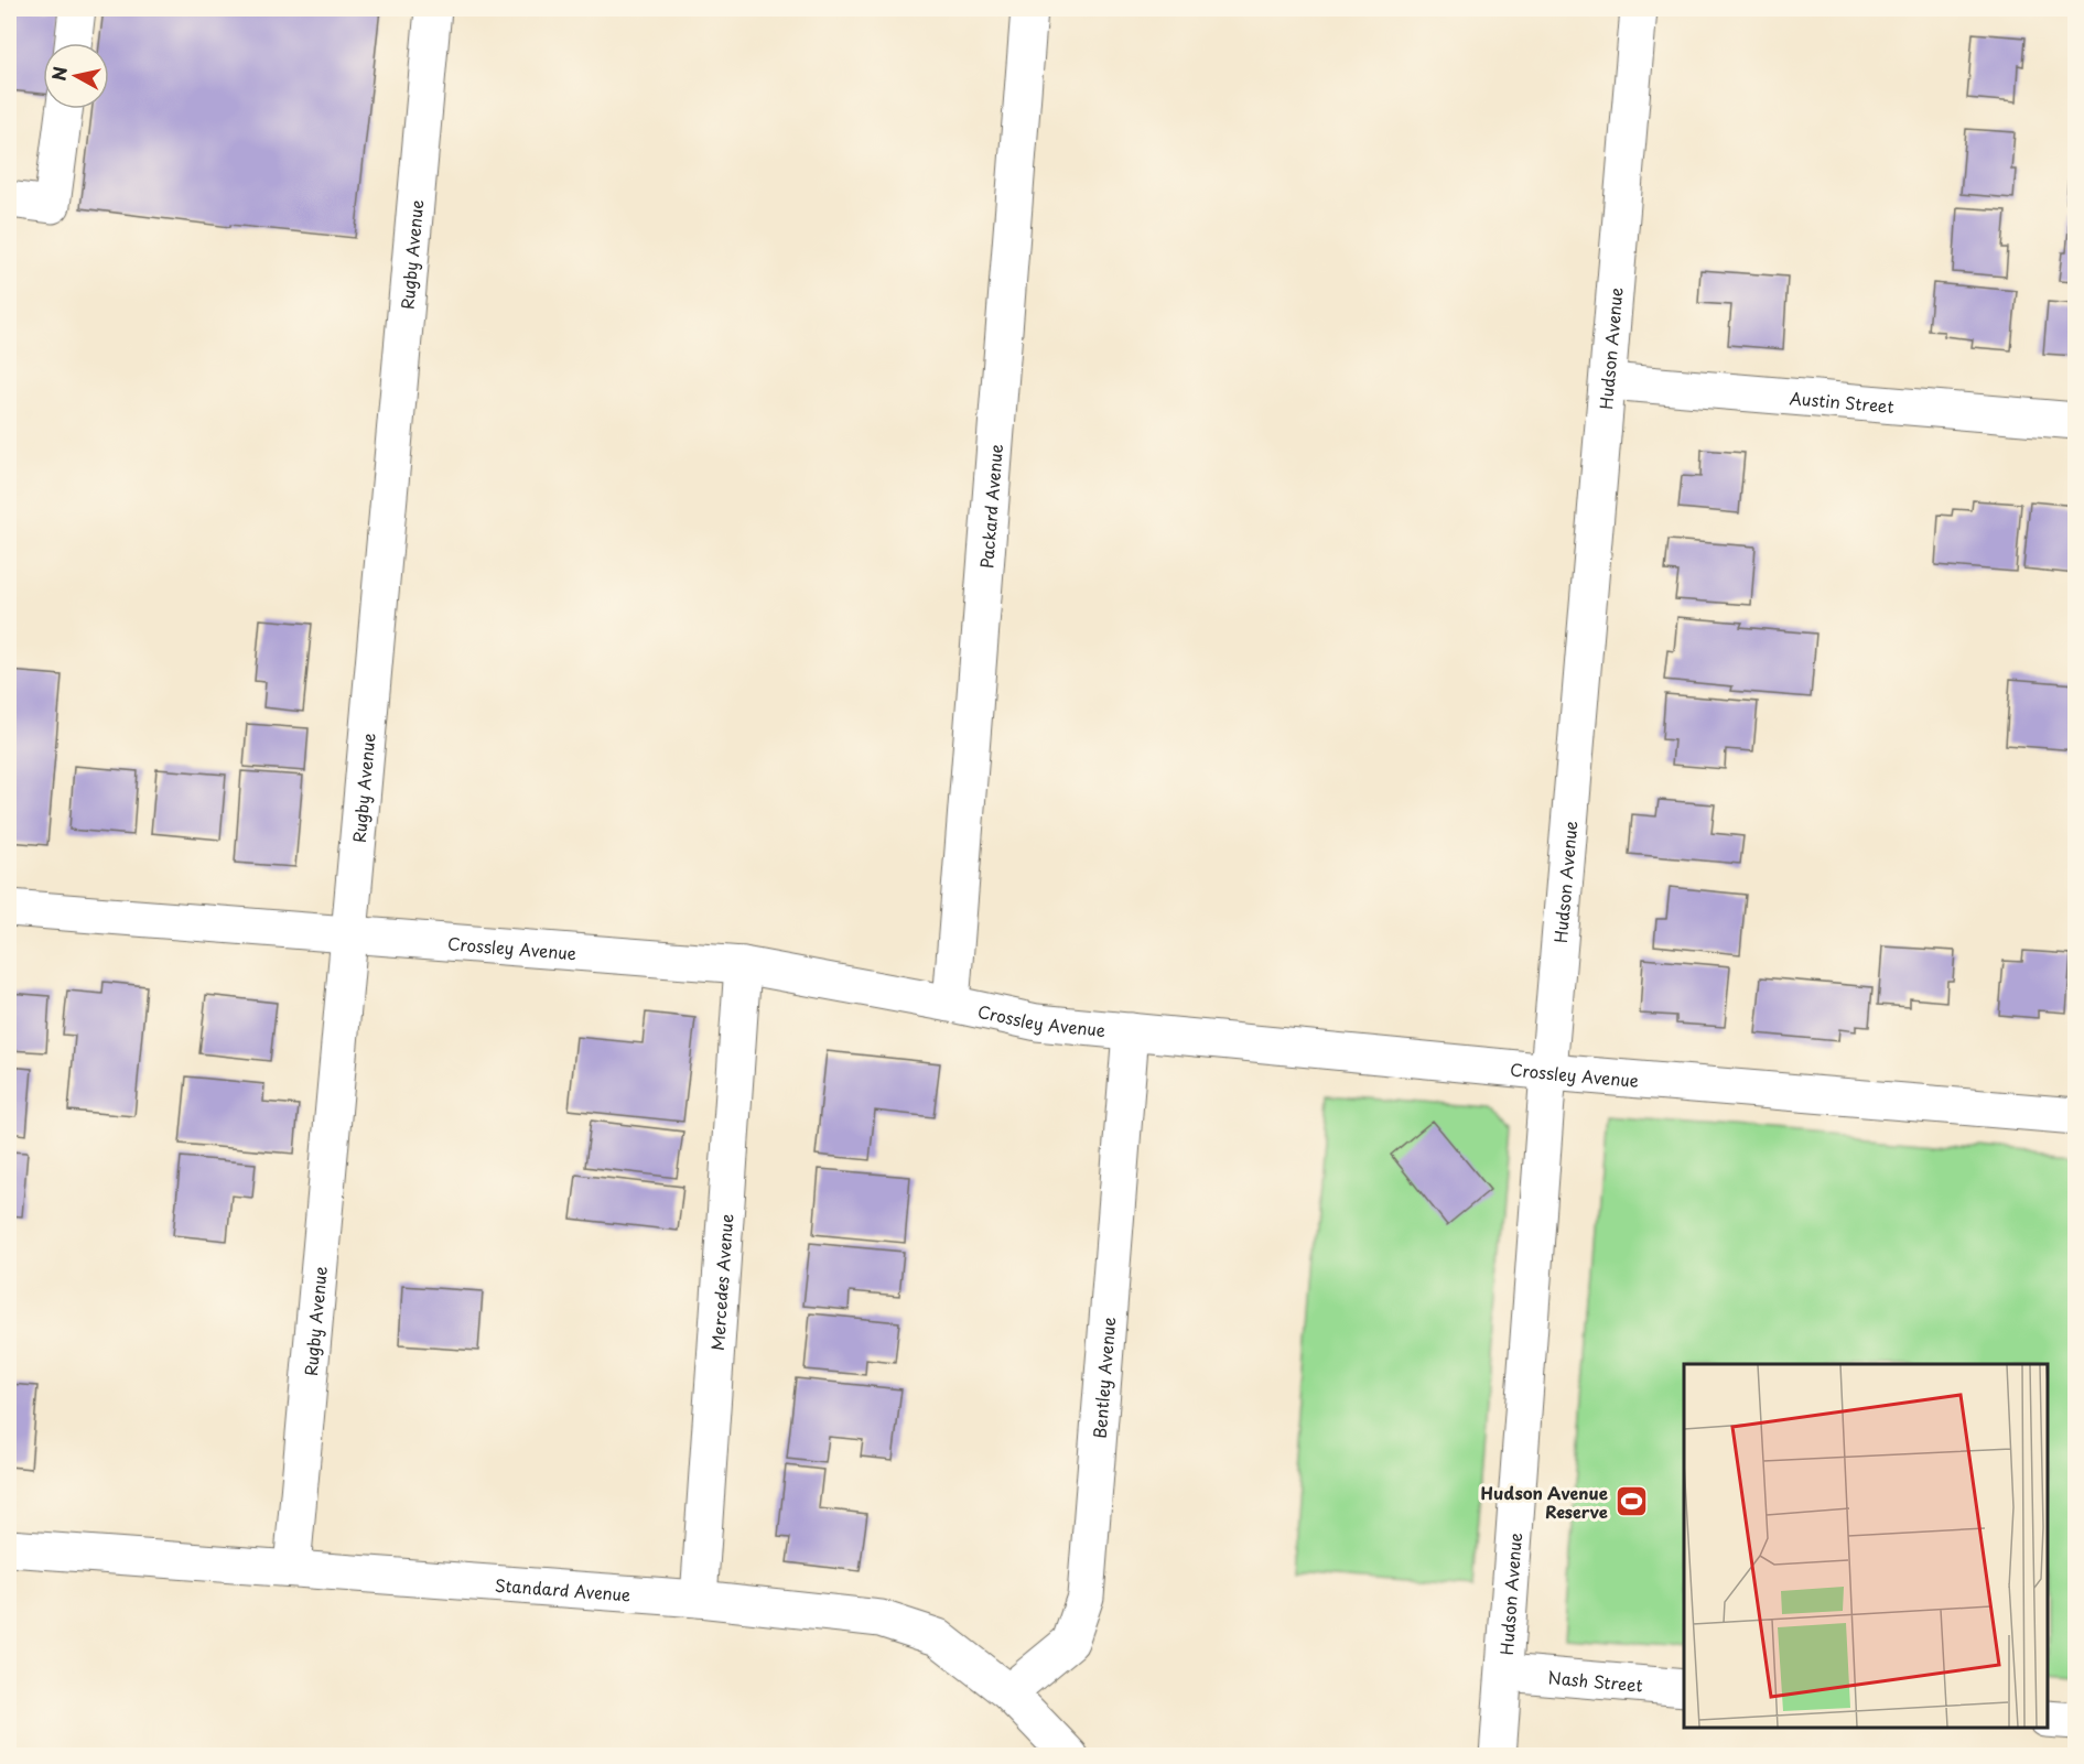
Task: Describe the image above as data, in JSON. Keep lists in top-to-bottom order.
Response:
{
  "streets": {
    "street": [
      "Rugby Avenue",
      "Hudson Avenue",
      "Austin Street",
      "Packard Avenue",
      "Crossley Avenue",
      "Mercedes Avenue",
      "Bentley Avenue",
      "Standard Avenue",
      "Nash Street"
    ]
  },
  "crossings": [
    ["Rugby Avenue", "Crossley Avenue"],
    ["Rugby Avenue", "Standard Avenue"],
    ["Hudson Avenue", "Austin Street"],
    ["Hudson Avenue", "Crossley Avenue"],
    ["Hudson Avenue", "Nash Street"],
    ["Packard Avenue", "Crossley Avenue"],
    ["Crossley Avenue", "Mercedes Avenue"],
    ["Crossley Avenue", "Bentley Avenue"],
    ["Mercedes Avenue", "Standard Avenue"],
    ["Bentley Avenue", "Standard Avenue"]
  ],
  "places": {
    "sports": ["Hudson Avenue Reserve"]
  },
  "north": "left"
}
